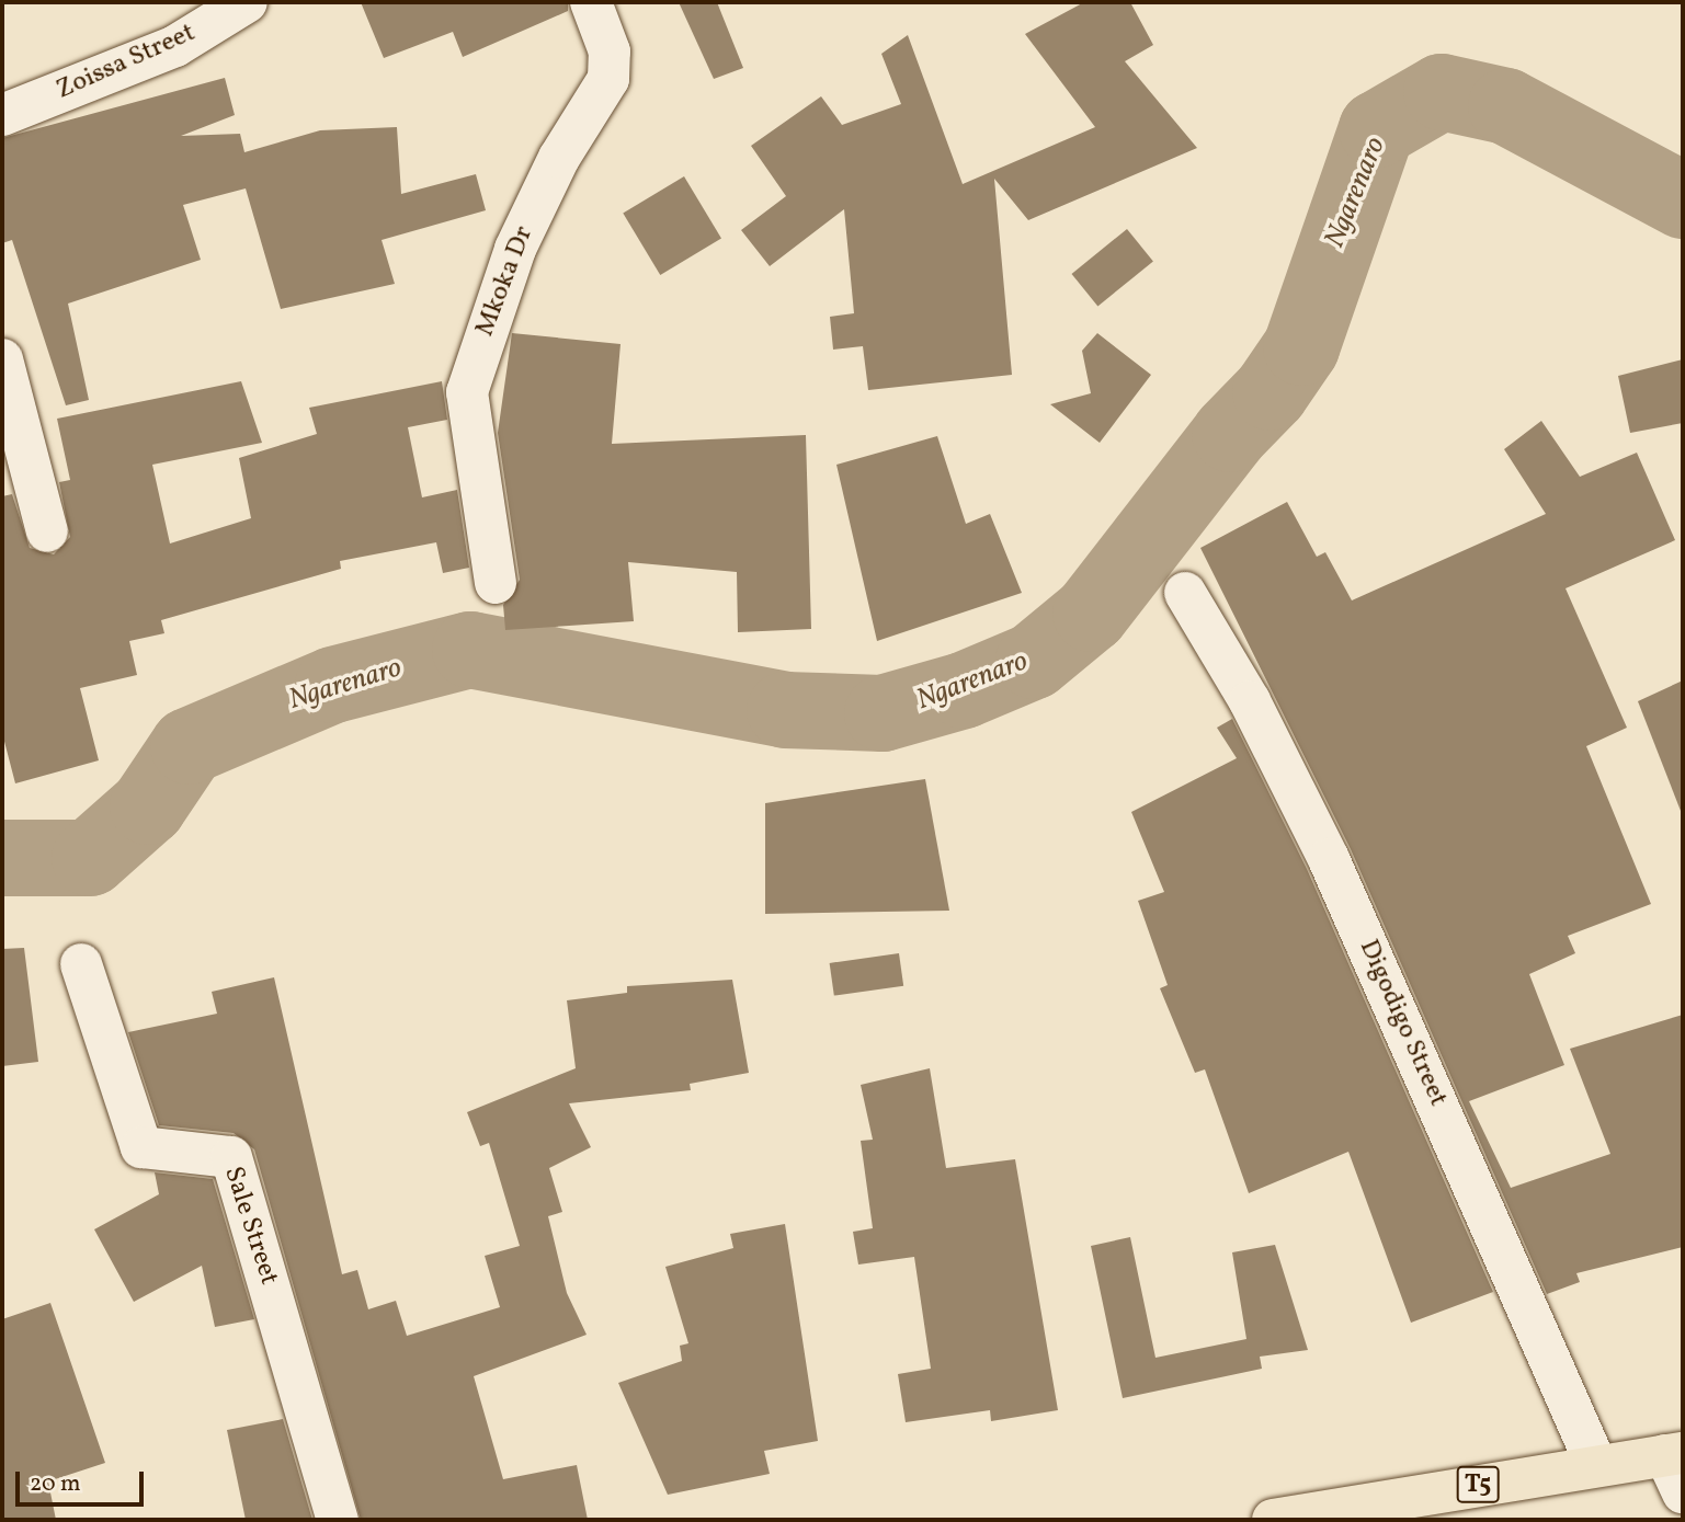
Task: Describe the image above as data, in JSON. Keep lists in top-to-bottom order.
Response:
{
  "streets": {
    "highway": ["T5"],
    "street": [
      "Zoissa Street",
      "Mkoka Dr",
      "Digodigo Street",
      "Sale Street"
    ]
  },
  "crossings": [
    ["Digodigo Street", "T5"]
  ],
  "water": ["Ngarenaro"],
  "scale_bar": "20 m"
}
